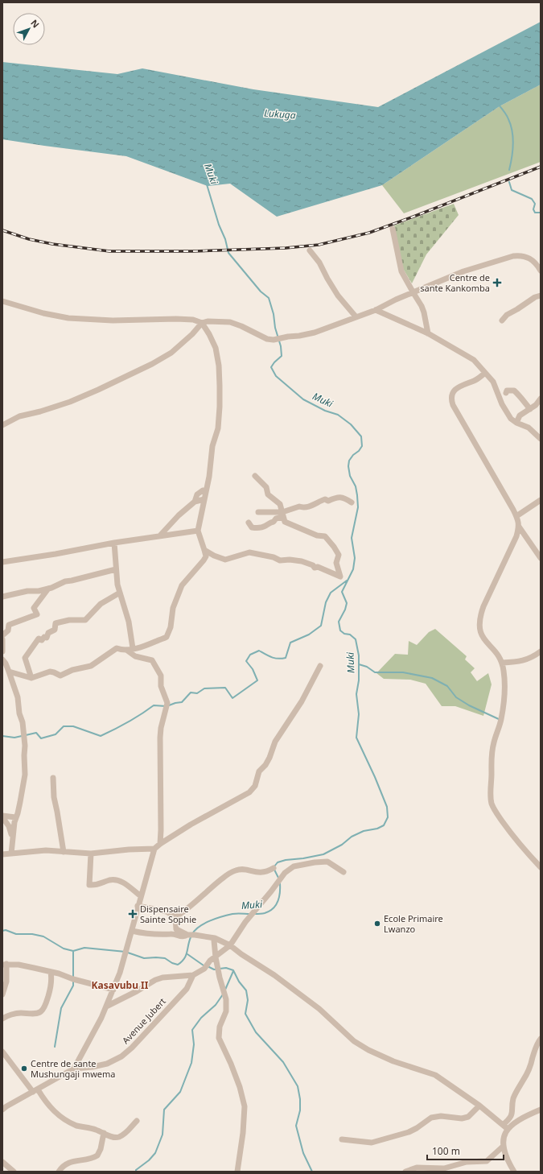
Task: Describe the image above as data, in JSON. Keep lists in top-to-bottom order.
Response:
{
  "streets": {
    "street": ["Avenue Jubert"]
  },
  "districts": ["Kasavubu II"],
  "water": ["Lukuga", "Muki"],
  "places": {
    "health": ["Centre de sante Kankomba", "Dispensaire Sainte Sophie"],
    "other": ["Ecole Primaire Lwanzo", "Centre de sante Mushungaji mwema"]
  },
  "scale_bar": "100 m",
  "north": "top right"
}
